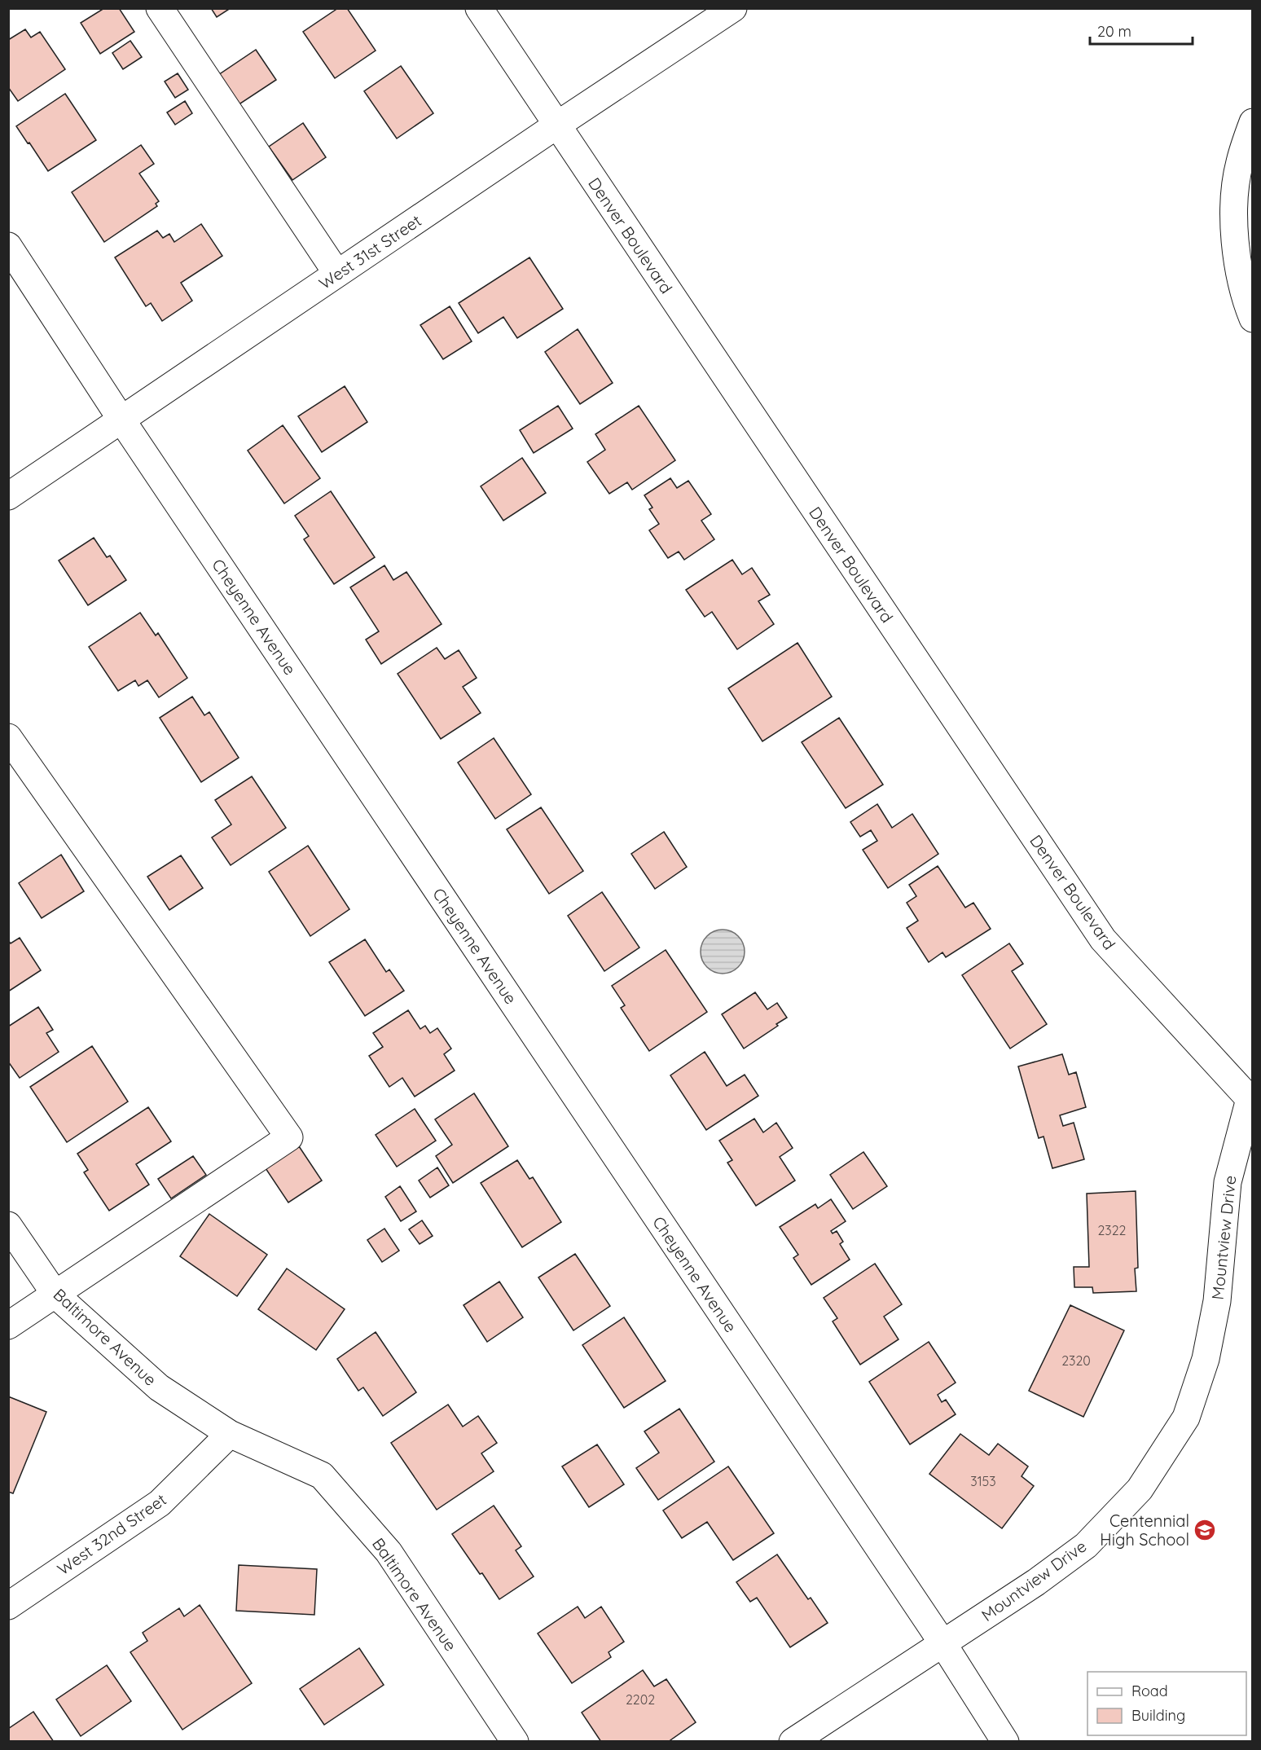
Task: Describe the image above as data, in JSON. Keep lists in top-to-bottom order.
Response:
{
  "streets": {
    "street": [
      "Denver Boulevard",
      "West 31st Street",
      "Cheyenne Avenue",
      "Mountview Drive",
      "Baltimore Avenue",
      "West 32nd Street"
    ]
  },
  "crossings": [
    ["Denver Boulevard", "West 31st Street"],
    ["Denver Boulevard", "Mountview Drive"],
    ["West 31st Street", "Cheyenne Avenue"],
    ["Cheyenne Avenue", "Mountview Drive"],
    ["Baltimore Avenue", "West 32nd Street"]
  ],
  "places": {
    "school or university": ["Centennial High School"]
  },
  "house_numbers": [
    "2322",
    "2320",
    "3153",
    "2202"
  ],
  "legend": ["Road", "Building"],
  "scale_bar": "20 m"
}
